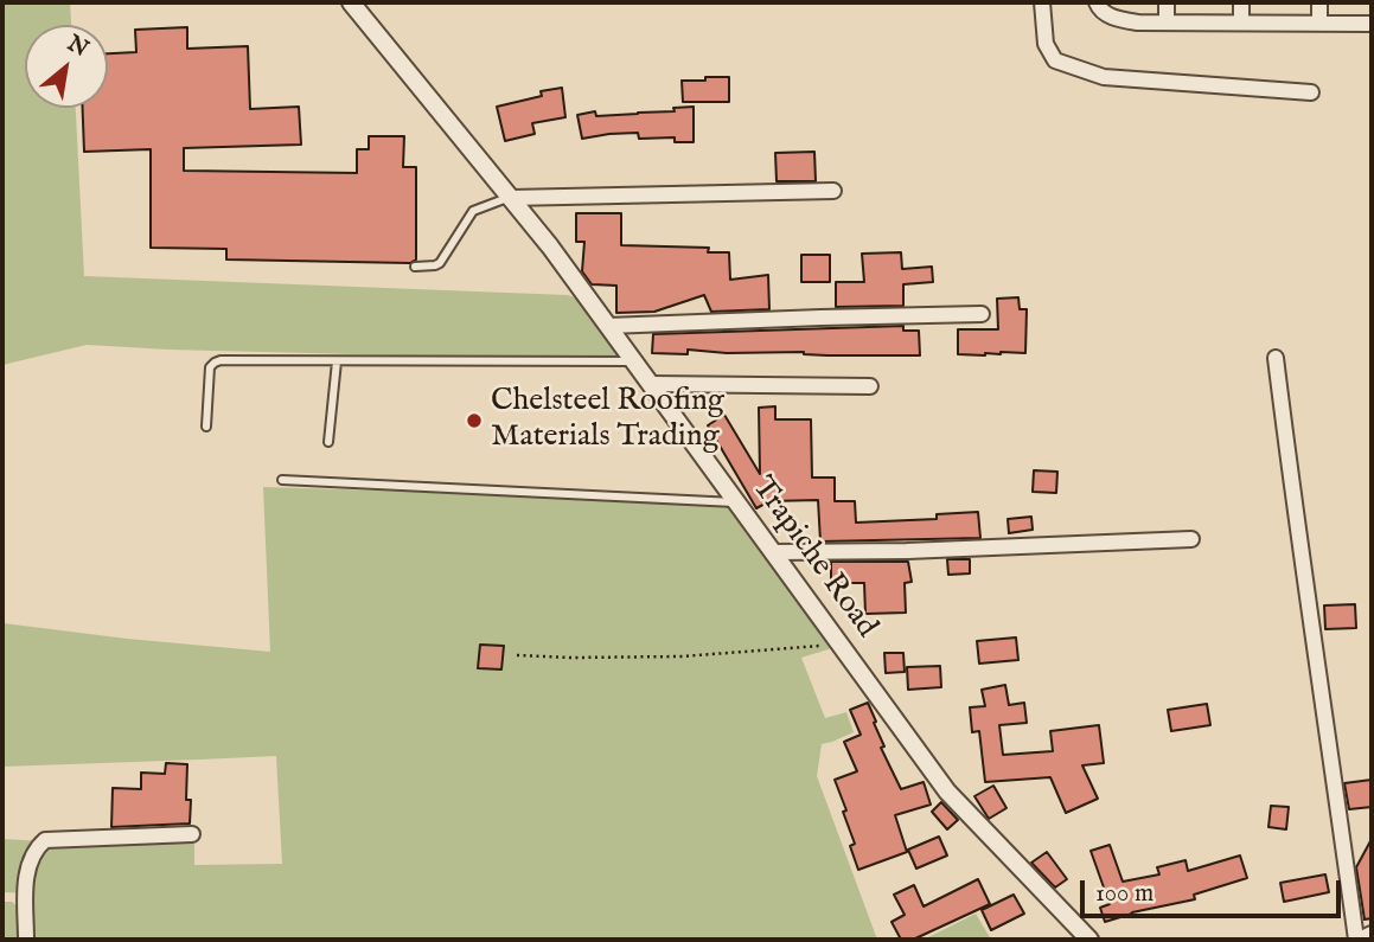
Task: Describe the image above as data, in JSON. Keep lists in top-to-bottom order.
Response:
{
  "streets": {
    "street": ["Trapiche Road"]
  },
  "places": ["Chelsteel Roofing Materials Trading"],
  "scale_bar": "100 m",
  "north": "top right"
}
